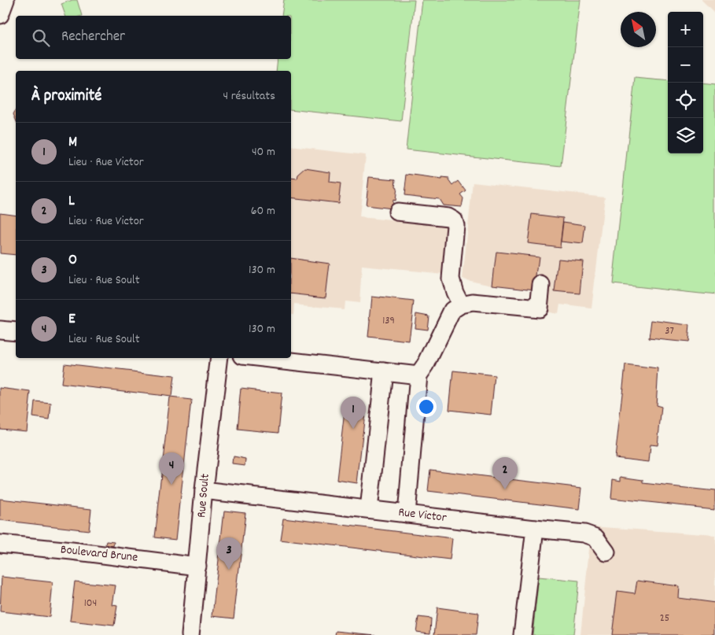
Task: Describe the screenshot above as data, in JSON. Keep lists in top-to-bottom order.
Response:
{
  "streets": {
    "street": ["Rue Soult", "Rue Victor", "Boulevard Brune"]
  },
  "crossings": [
    ["Rue Soult", "Rue Victor"],
    ["Rue Soult", "Boulevard Brune"]
  ],
  "house_numbers": [
    "139",
    "37",
    "104",
    "25"
  ],
  "north": "top left",
  "page": {
    "map_buttons": ["+", "−"],
    "search": "Rechercher",
    "heading": ["À proximité", "4 résultats"],
    "list": [
      {
        "mark": "1",
        "name": "M",
        "note": "Lieu · Rue Victor",
        "value": "40 m"
      },
      {
        "mark": "2",
        "name": "L",
        "note": "Lieu · Rue Victor",
        "value": "60 m"
      },
      {
        "mark": "3",
        "name": "O",
        "note": "Lieu · Rue Soult",
        "value": "130 m"
      },
      {
        "mark": "4",
        "name": "E",
        "note": "Lieu · Rue Soult",
        "value": "130 m"
      }
    ],
    "pins": [
      "1",
      "4",
      "2",
      "3"
    ]
  }
}
